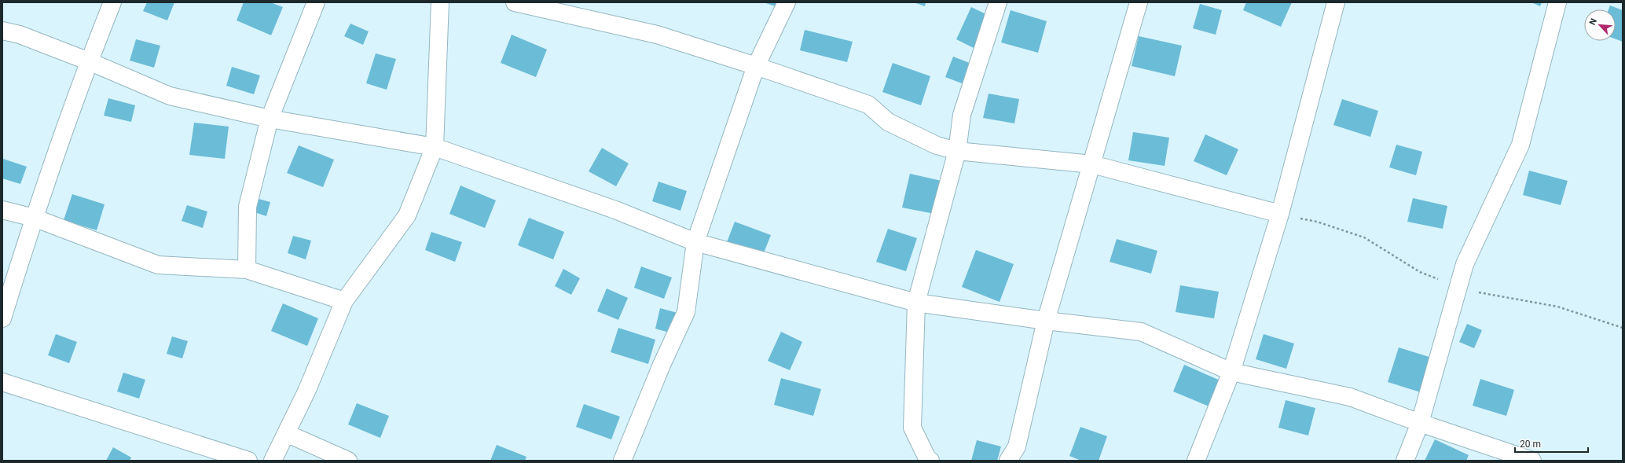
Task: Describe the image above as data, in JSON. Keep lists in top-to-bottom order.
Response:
{
  "scale_bar": "20 m",
  "north": "top left"
}
